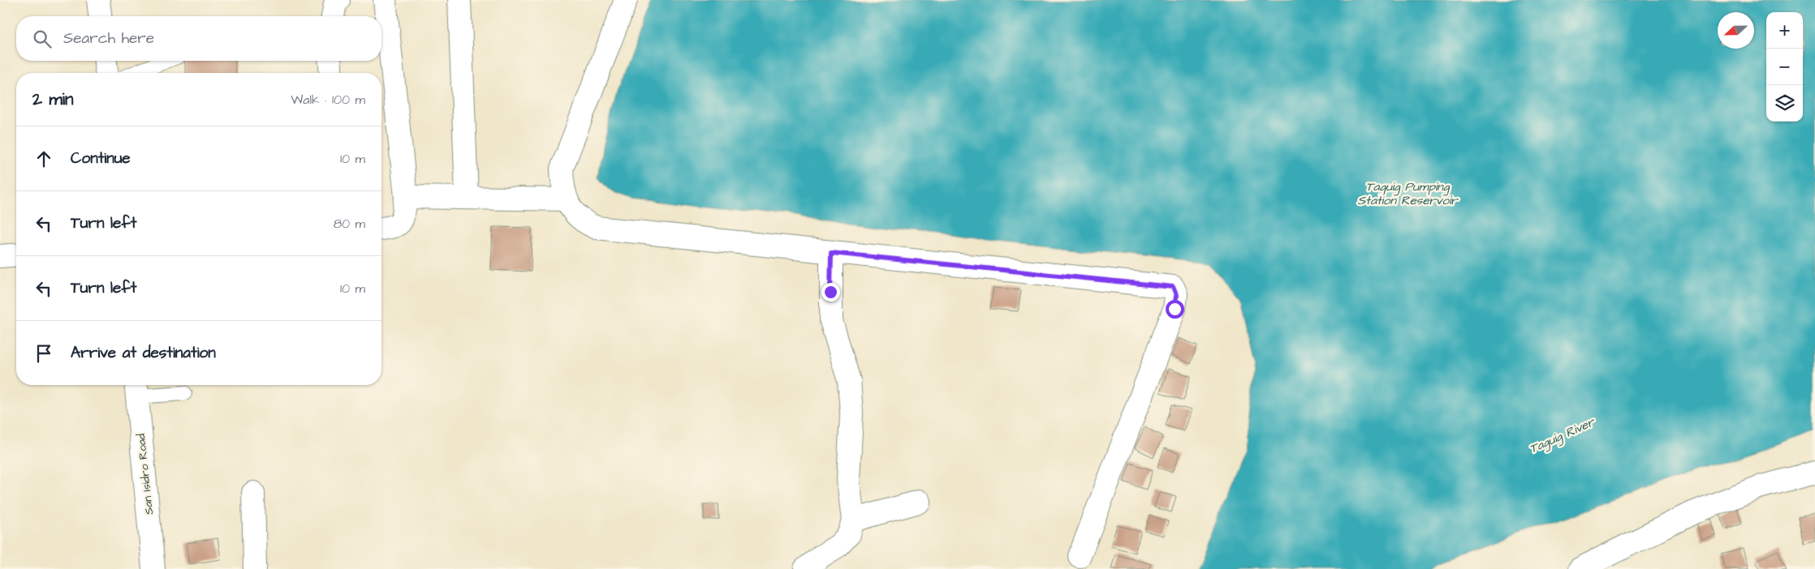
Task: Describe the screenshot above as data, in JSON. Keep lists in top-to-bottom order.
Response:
{
  "streets": {
    "street": ["San Isidro Road"]
  },
  "water": ["Taguig Pumping Station Reservoir", "Taguig River"],
  "north": "left",
  "page": {
    "map_buttons": ["+", "−"],
    "search": "Search here",
    "heading": ["2 min", "Walk · 100 m"],
    "list": [
      ["Continue", "10 m"],
      ["Turn left", "80 m"],
      ["Turn left", "10 m"],
      "Arrive at destination"
    ]
  }
}
